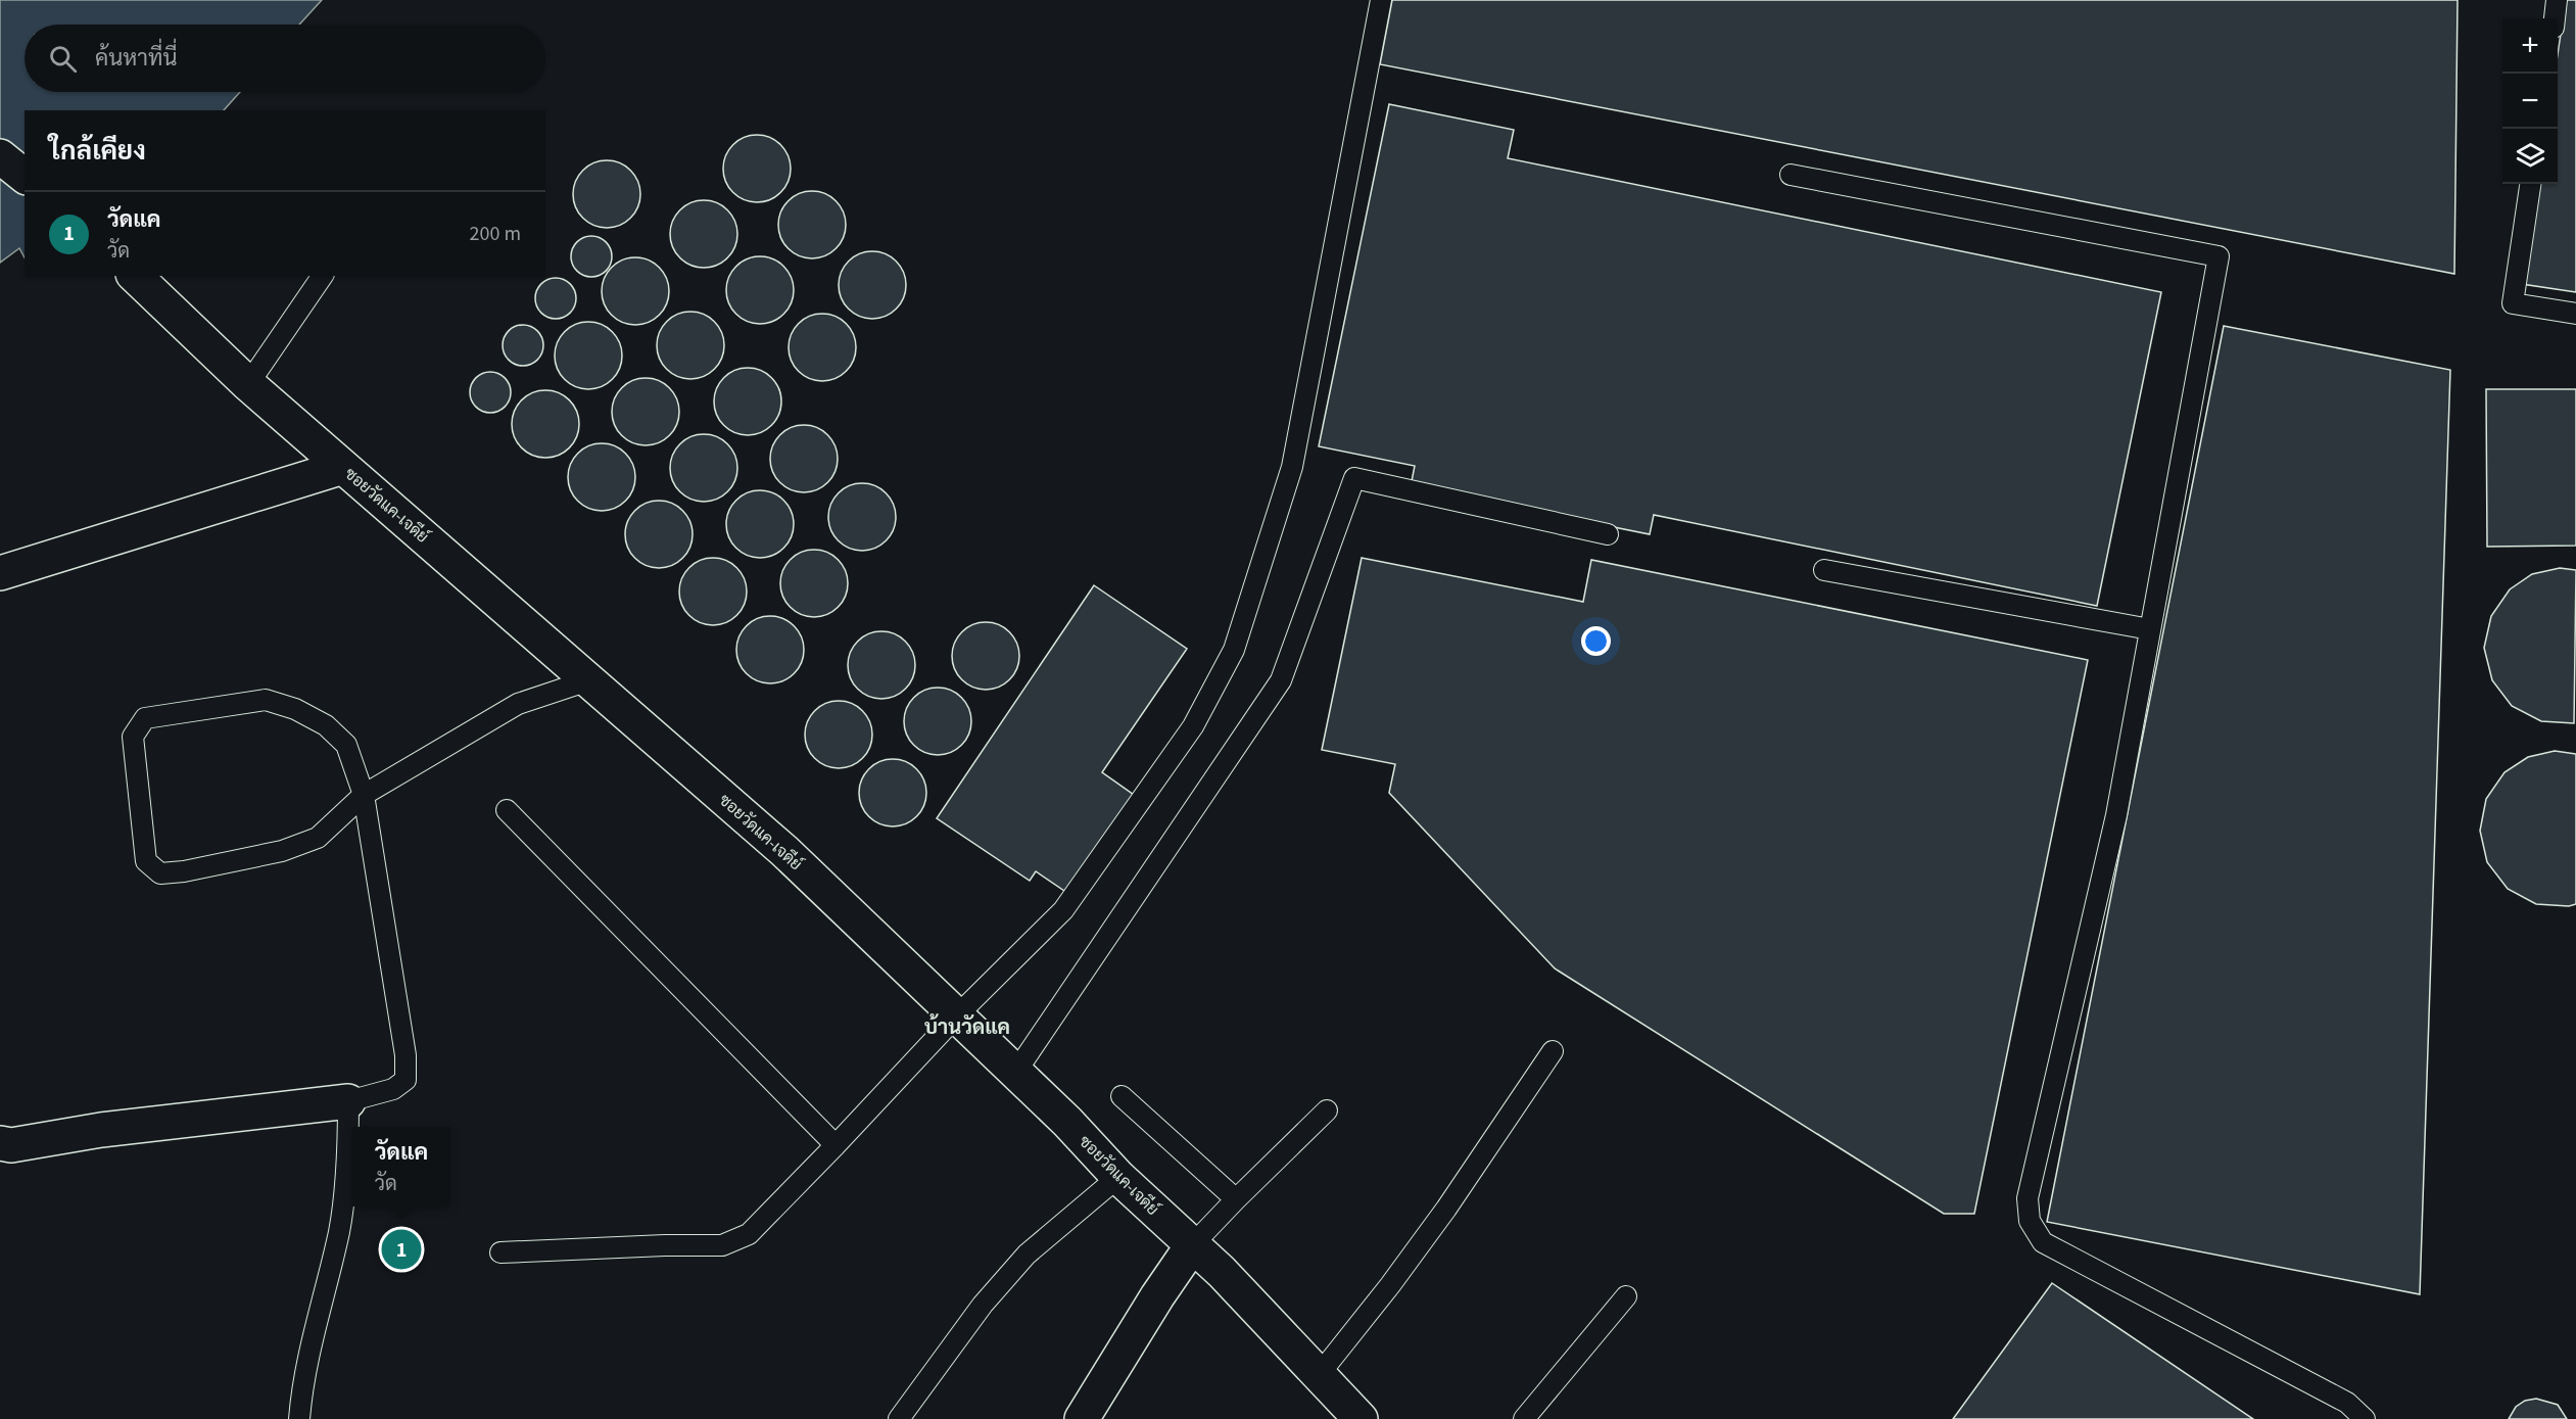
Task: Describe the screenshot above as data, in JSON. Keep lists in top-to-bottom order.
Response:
{
  "streets": {
    "street": ["ซอยวัดแค-เจดีย์"]
  },
  "districts": ["บ้านวัดแค"],
  "page": {
    "map_buttons": ["+", "−"],
    "search": "ค้นหาที่นี่",
    "heading": "ใกล้เคียง",
    "list": [
      {
        "mark": "1",
        "name": "วัดแค",
        "note": "วัด",
        "value": "200 m"
      }
    ],
    "popup": ["วัดแค", "วัด"],
    "pins": "1"
  }
}
